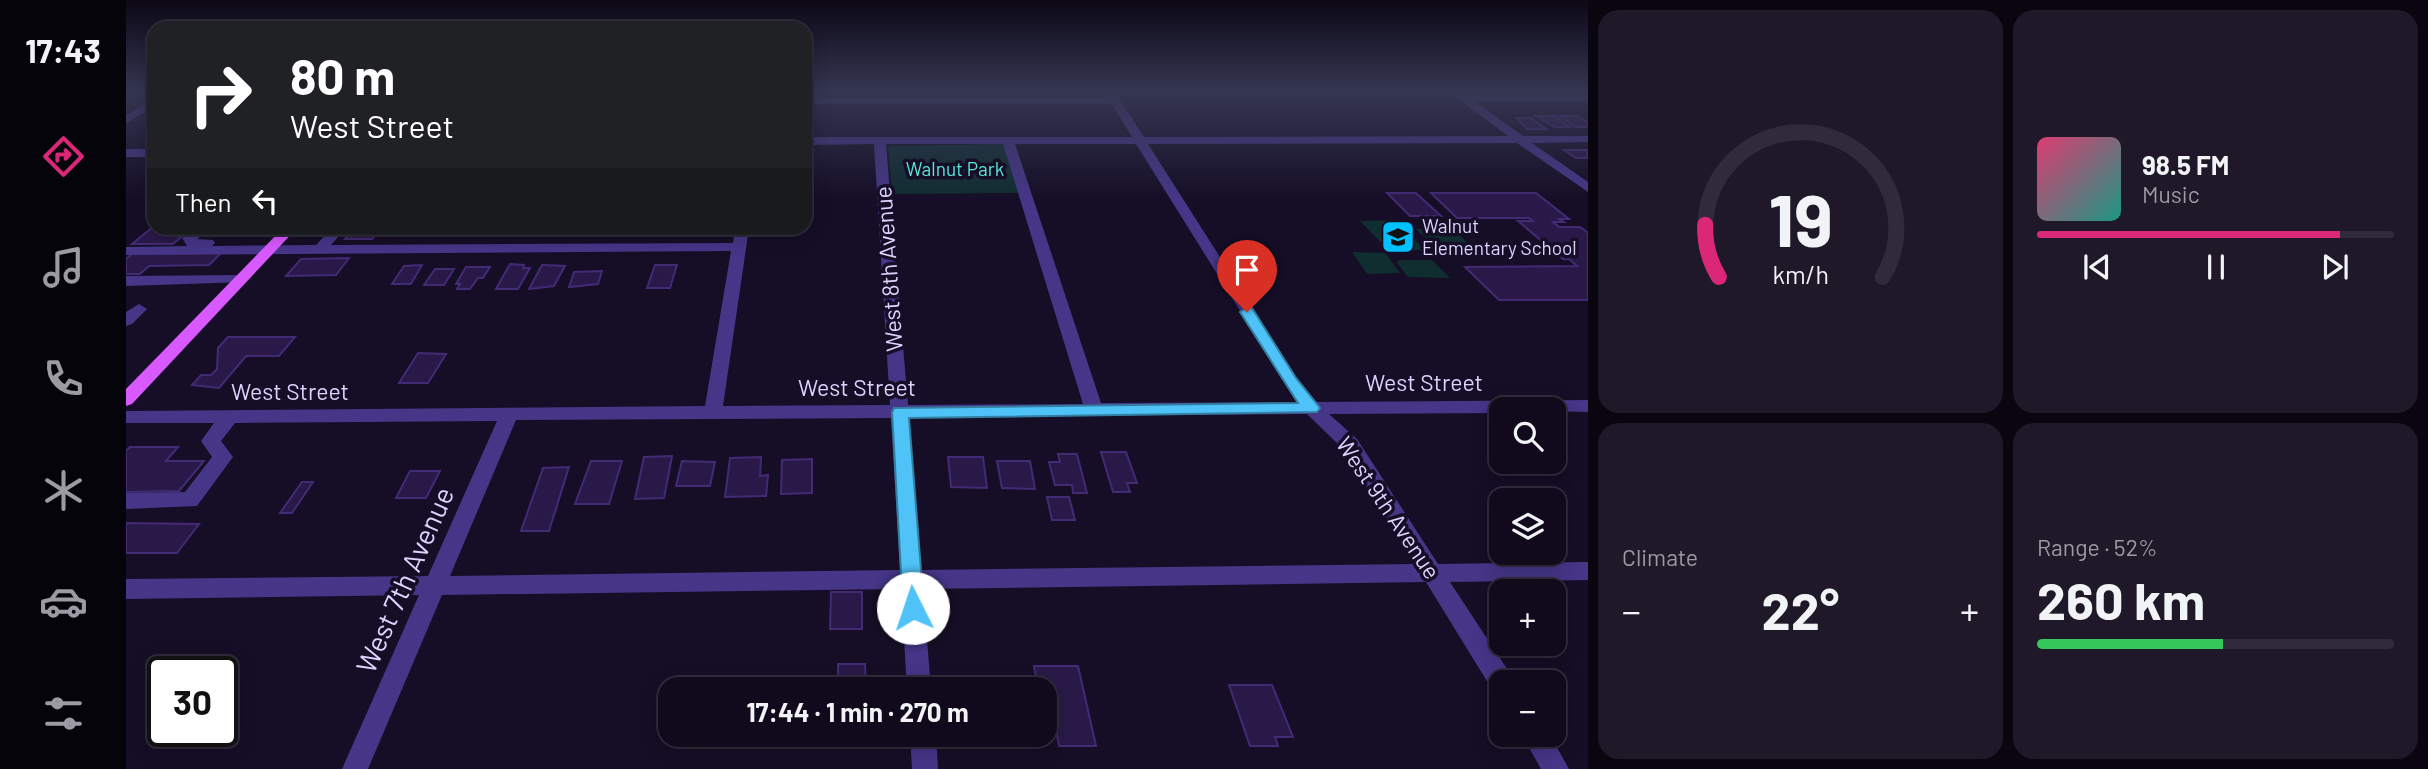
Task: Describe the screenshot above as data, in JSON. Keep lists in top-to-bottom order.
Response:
{
  "streets": {
    "street": [
      "West 8th Avenue",
      "West Street",
      "West 9th Avenue",
      "West 7th Avenue"
    ]
  },
  "crossings": [
    ["West 8th Avenue", "West Street"],
    ["West Street", "West 9th Avenue"],
    ["West Street", "West 7th Avenue"]
  ],
  "parks": ["Walnut Park"],
  "places": {
    "school or university": ["Walnut Elementary School"]
  },
  "page": {
    "tabs": "17:43",
    "turn": ["80 m", "West Street"],
    "song": ["98.5 FM", "Music"],
    "then": "Then",
    "map_buttons": ["+", "−"],
    "tile": [
      "Climate",
      ["Range · 52%", "260 km"]
    ],
    "heat": ["−", "22°", "+"],
    "limit": "30",
    "trip": "17:44 · 1 min · 270 m",
    "gauge": ["19", "km/h"]
  }
}
